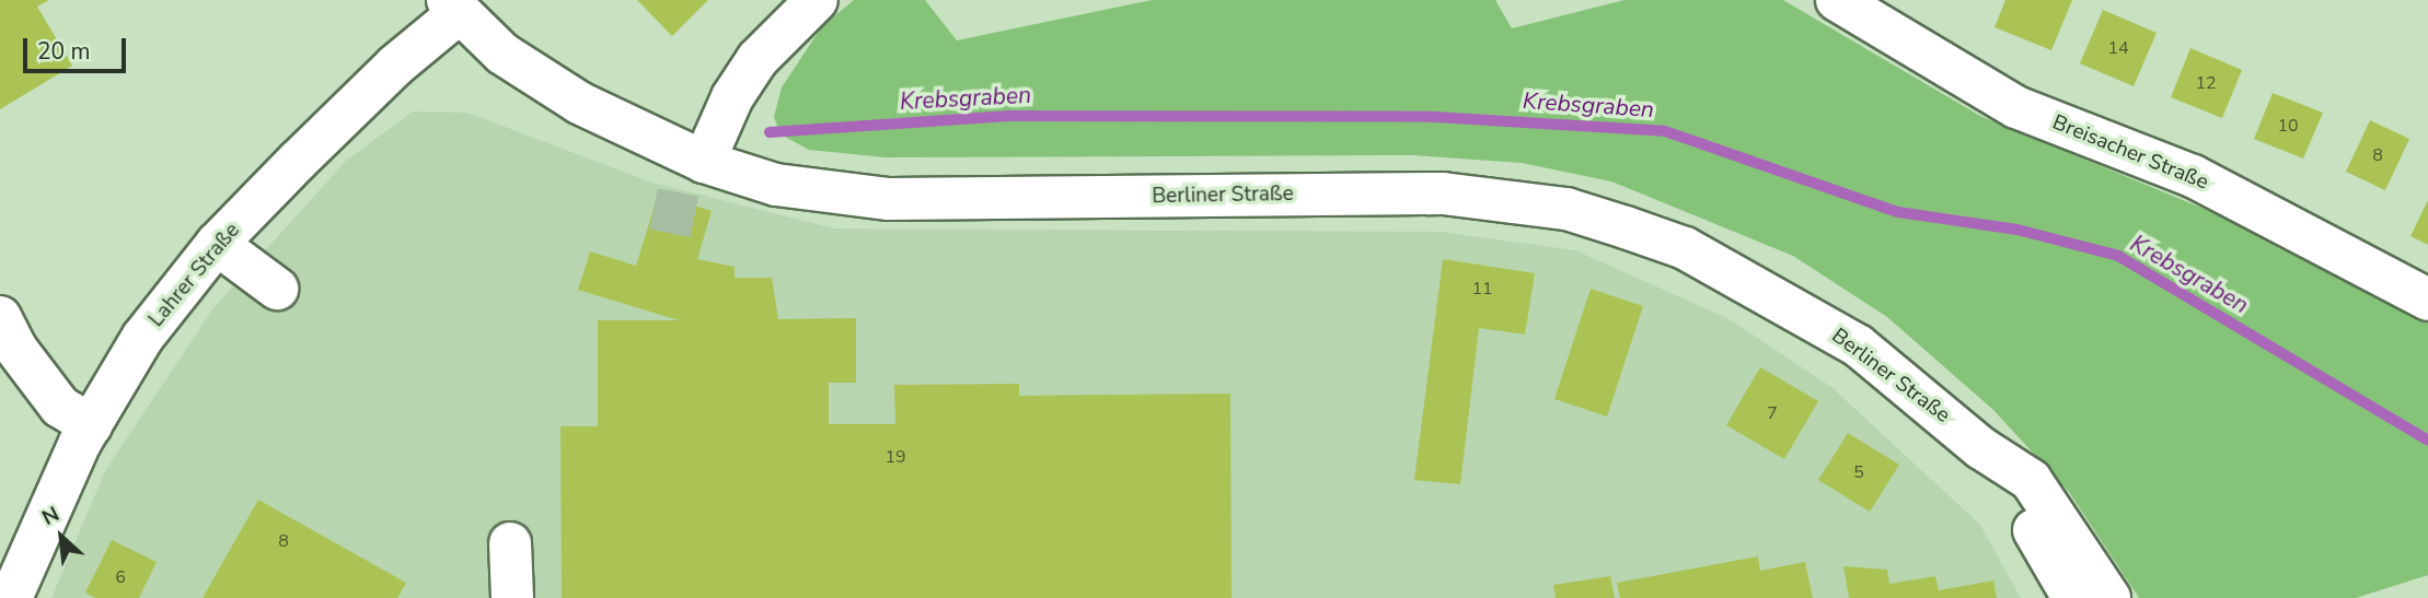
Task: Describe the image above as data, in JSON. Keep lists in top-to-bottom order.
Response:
{
  "streets": {
    "street": ["Breisacher Straße", "Berliner Straße", "Lahrer Straße"]
  },
  "crossings": [
    ["Berliner Straße", "Lahrer Straße"]
  ],
  "water": ["Krebsgraben"],
  "house_numbers": [
    "14",
    "12",
    "10",
    "8",
    "11",
    "7",
    "19",
    "5",
    "8",
    "6"
  ],
  "scale_bar": "20 m",
  "north": "top left"
}
